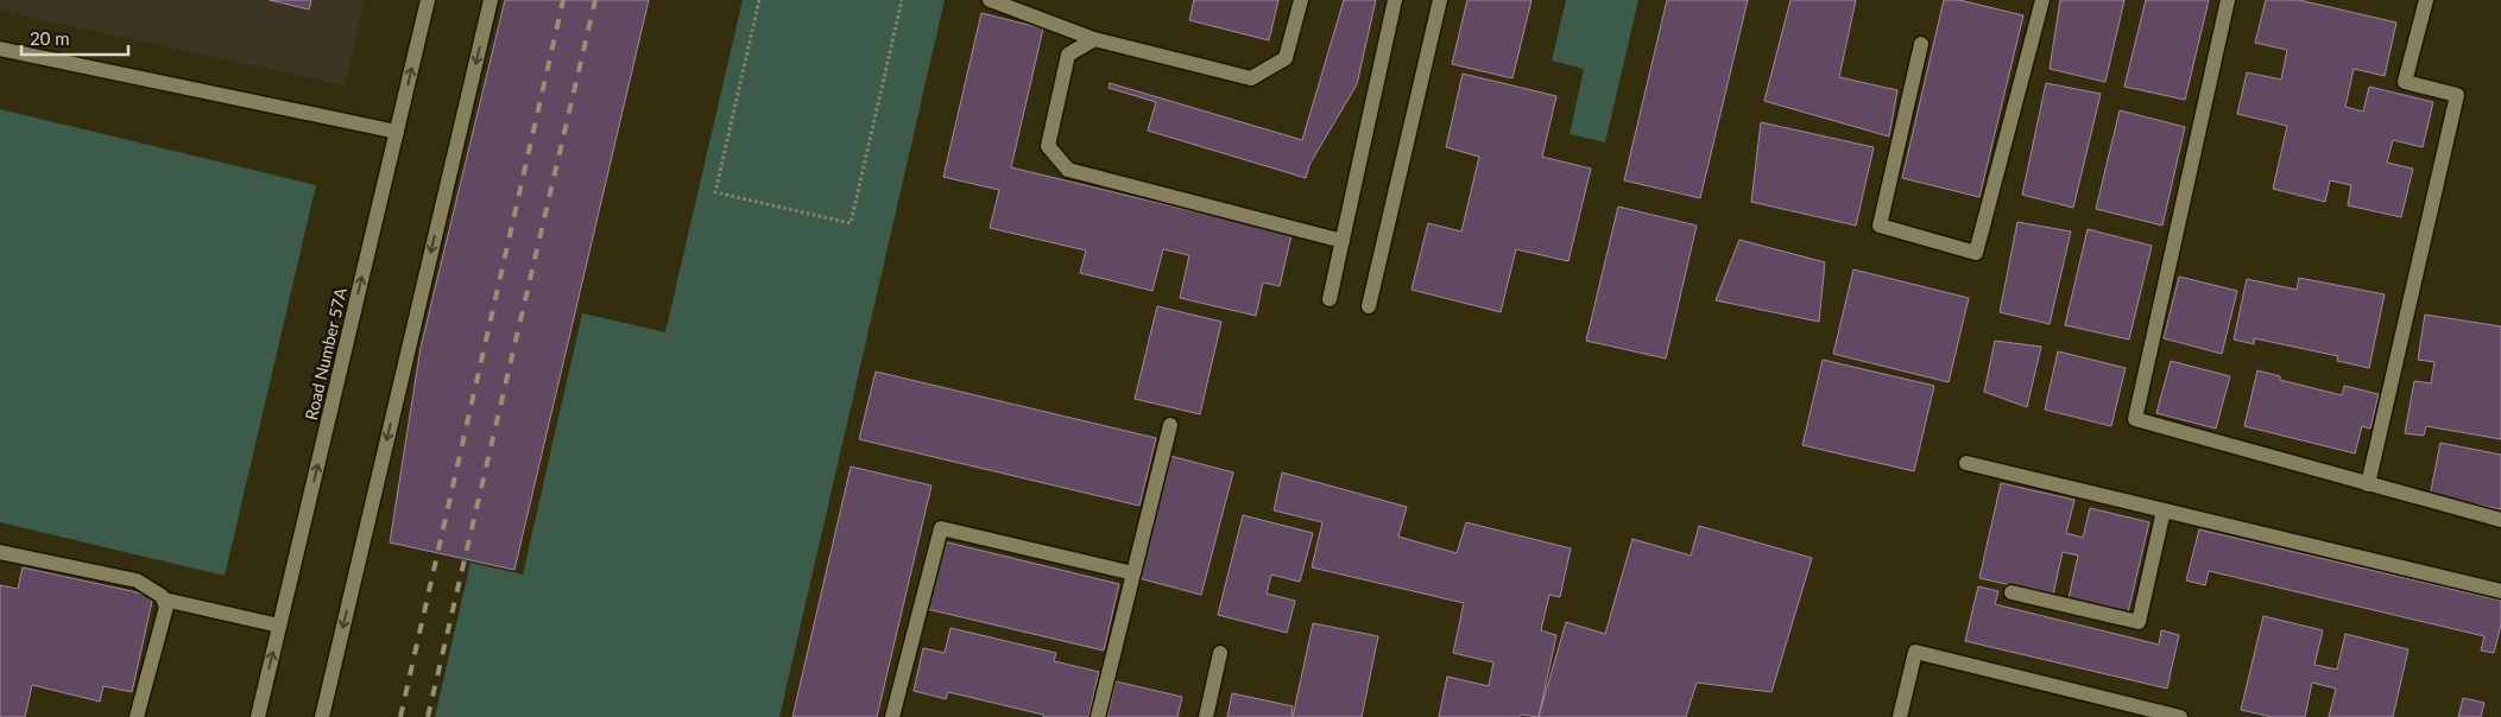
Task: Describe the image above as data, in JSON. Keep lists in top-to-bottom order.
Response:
{
  "streets": {
    "street": ["Road Number 57A"]
  },
  "scale_bar": "20 m"
}
